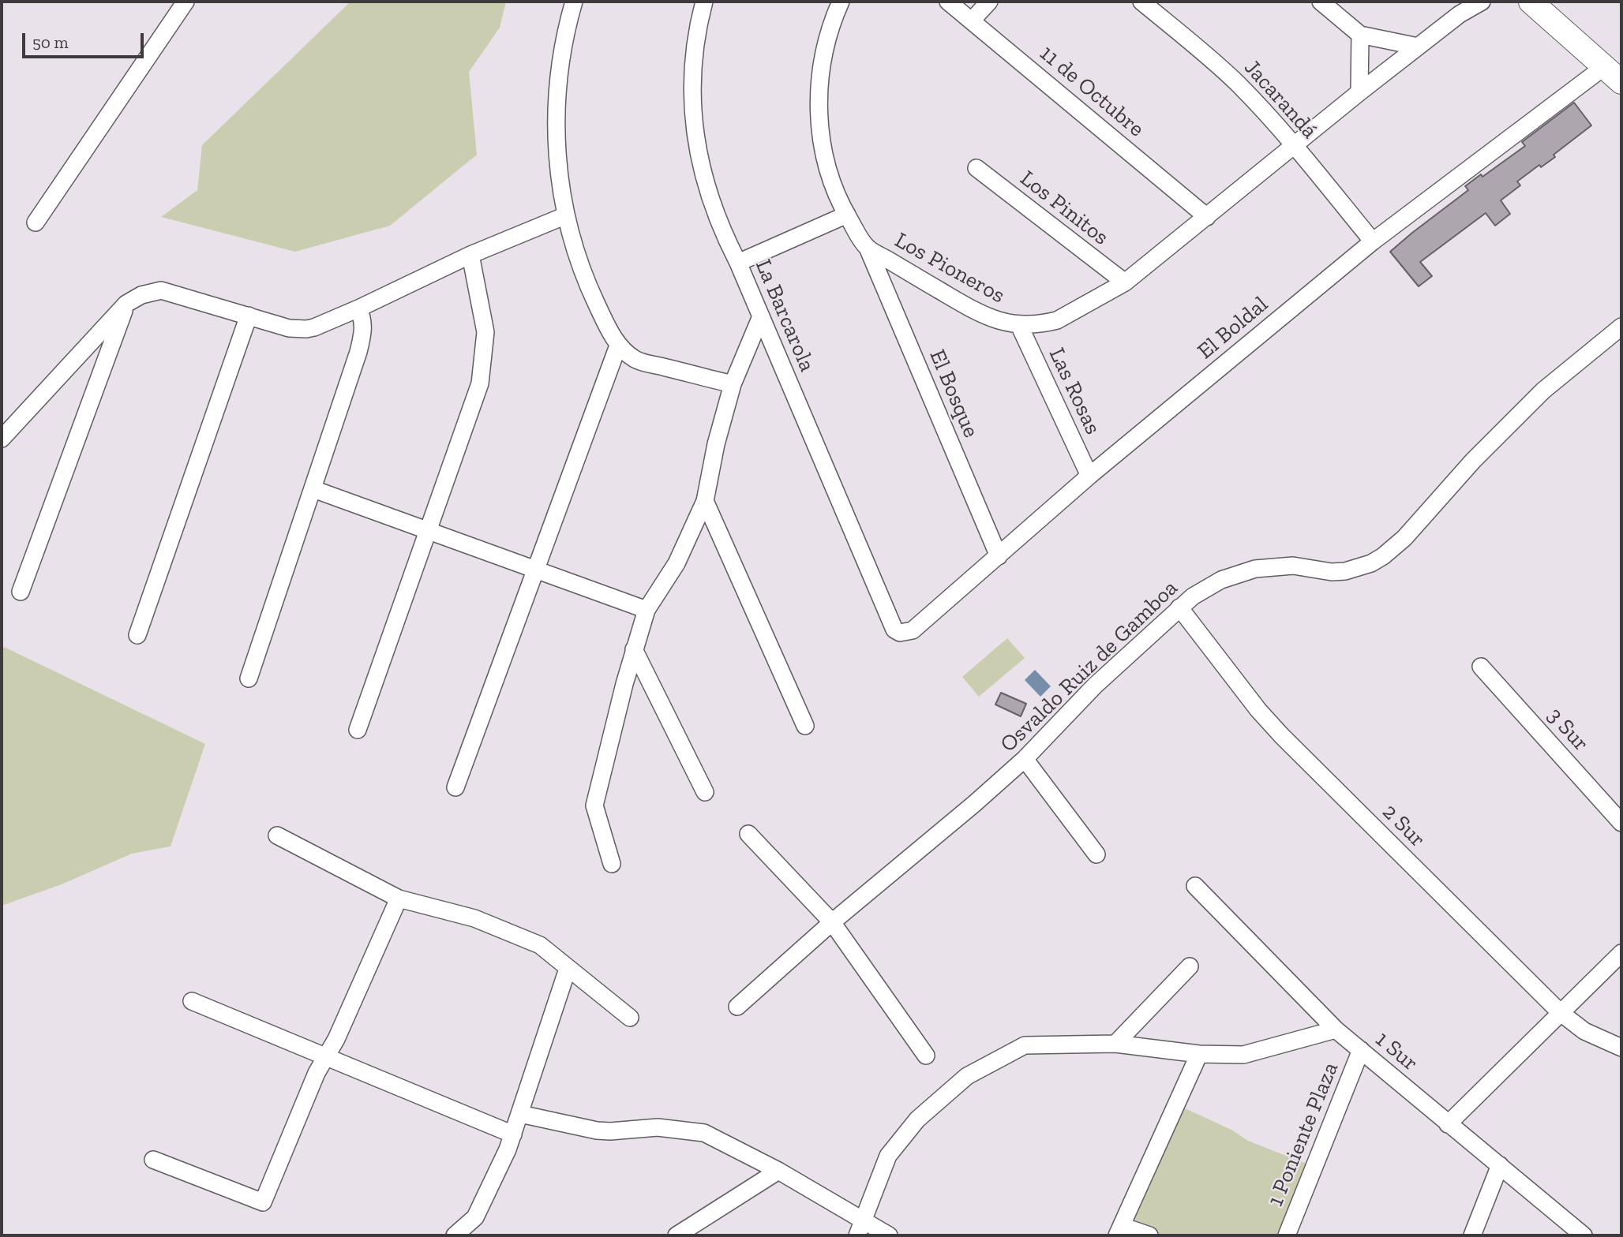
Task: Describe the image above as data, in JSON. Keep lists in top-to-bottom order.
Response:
{
  "streets": {
    "street": [
      "11 de Octubre",
      "Jacarandá",
      "Los Pinitos",
      "Los Pioneros",
      "La Barcarola",
      "El Boldal",
      "Las Rosas",
      "El Bosque",
      "Osvaldo Ruiz de Gamboa",
      "3 Sur",
      "2 Sur",
      "1 Sur",
      "1 Poniente Plaza"
    ]
  },
  "crossings": [
    ["11 de Octubre", "Los Pioneros"],
    ["Jacarandá", "Los Pioneros"],
    ["Jacarandá", "El Boldal"],
    ["Los Pinitos", "Los Pioneros"],
    ["Los Pioneros", "Las Rosas"],
    ["Los Pioneros", "El Bosque"],
    ["La Barcarola", "El Boldal"],
    ["El Boldal", "Las Rosas"],
    ["El Boldal", "El Bosque"],
    ["Osvaldo Ruiz de Gamboa", "2 Sur"],
    ["1 Sur", "1 Poniente Plaza"]
  ],
  "scale_bar": "50 m"
}
